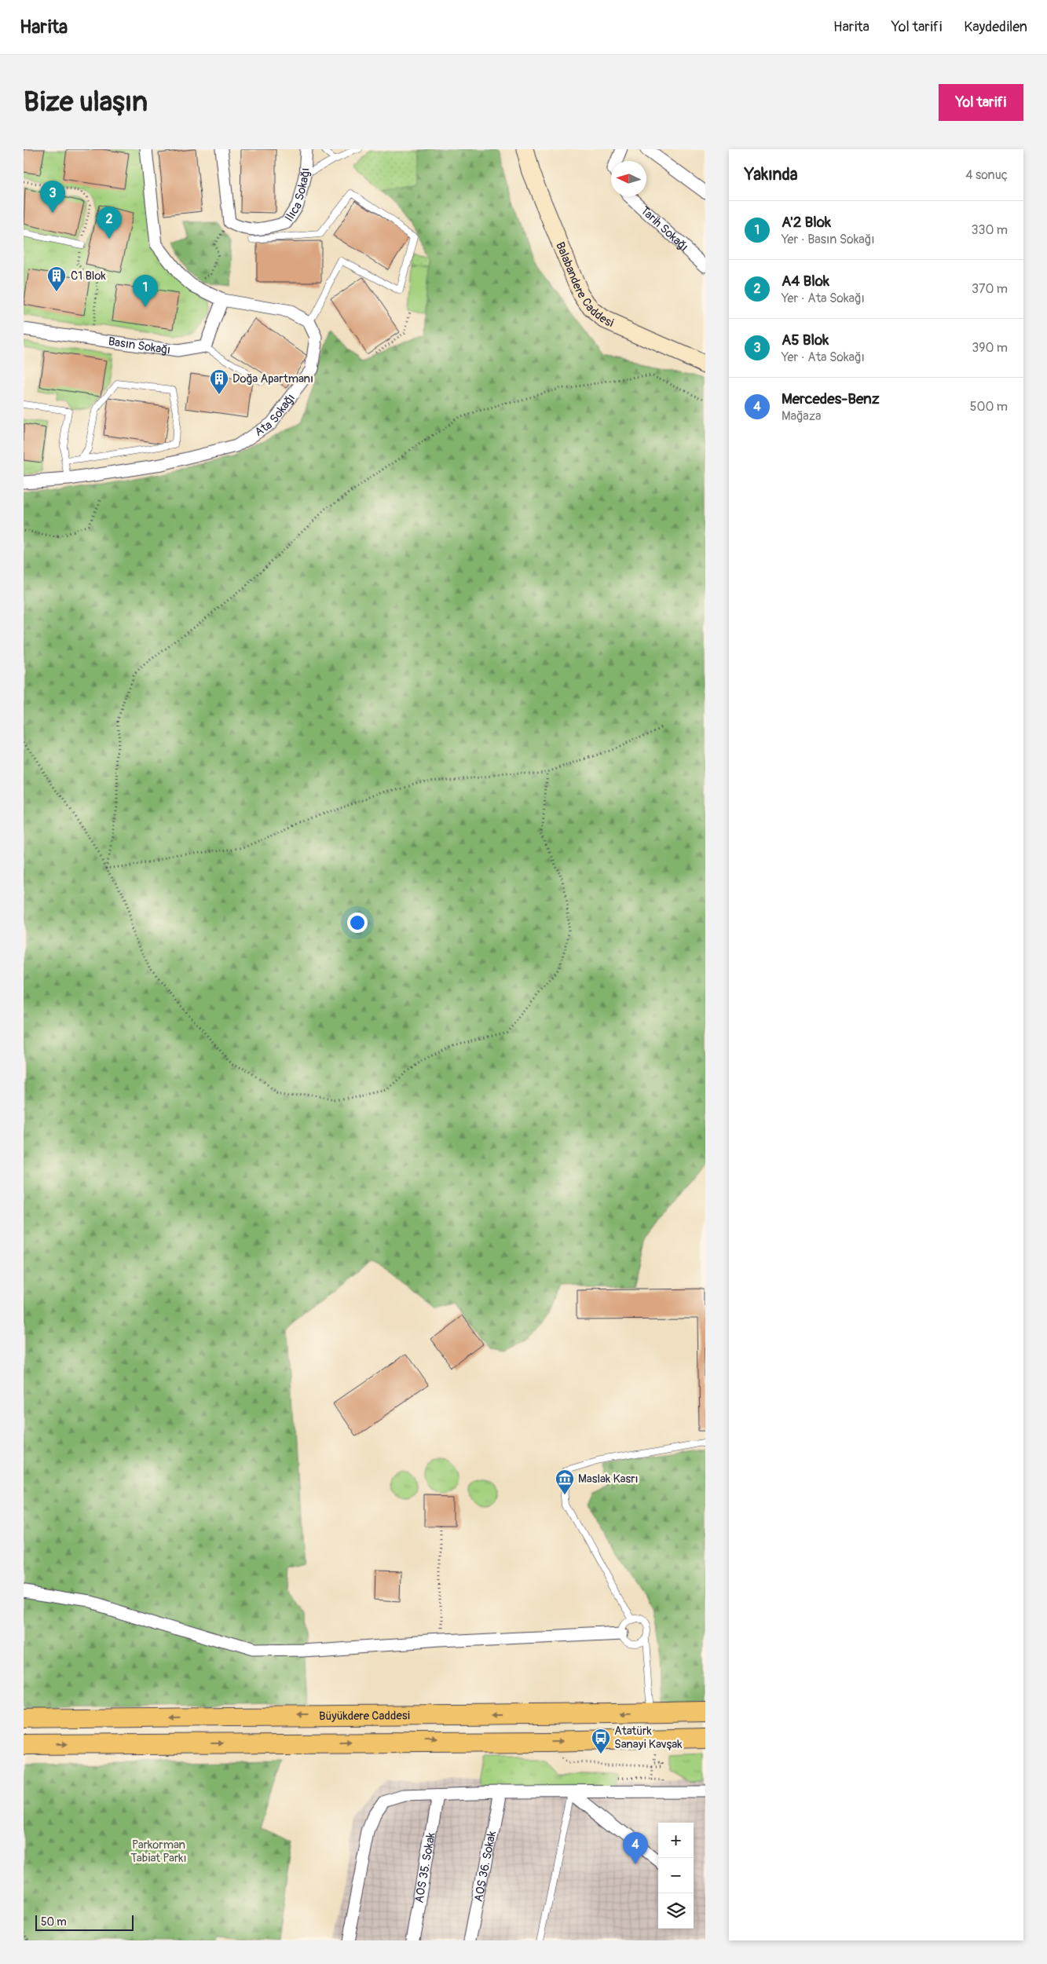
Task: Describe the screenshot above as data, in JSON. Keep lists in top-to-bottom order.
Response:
{
  "streets": {
    "main road": ["Balabandere Caddesi", "Büyükdere Caddesi"],
    "street": [
      "Ilıca Sokağı",
      "Tarih Sokağı",
      "Basın Sokağı",
      "Ata Sokağı",
      "AOS 36. Sokak",
      "AOS 35. Sokak"
    ]
  },
  "parks": ["Parkorman Tabiat Parkı"],
  "places": {
    "building": ["C1 Blok", "Doğa Apartmanı"],
    "museum": ["Maslak Kasrı"],
    "bus stop": ["Atatürk Sanayi Kavşak"]
  },
  "scale_bar": "50 m",
  "north": "left",
  "page": {
    "header": "Harita",
    "nav": ["Harita", "Yol tarifi", "Kaydedilen"],
    "buttons": "Yol tarifi",
    "title": "Bize ulaşın",
    "heading": ["Yakında", "4 sonuç"],
    "pins": [
      "3",
      "2",
      "1",
      "4"
    ],
    "list": [
      {
        "mark": "1",
        "name": "A'2 Blok",
        "note": "Yer · Basın Sokağı",
        "value": "330 m"
      },
      {
        "mark": "2",
        "name": "A4 Blok",
        "note": "Yer · Ata Sokağı",
        "value": "370 m"
      },
      {
        "mark": "3",
        "name": "A5 Blok",
        "note": "Yer · Ata Sokağı",
        "value": "390 m"
      },
      {
        "mark": "4",
        "name": "Mercedes-Benz",
        "note": "Mağaza",
        "value": "500 m"
      }
    ],
    "map_buttons": ["+", "−"],
    "scale": "50 m"
  }
}
